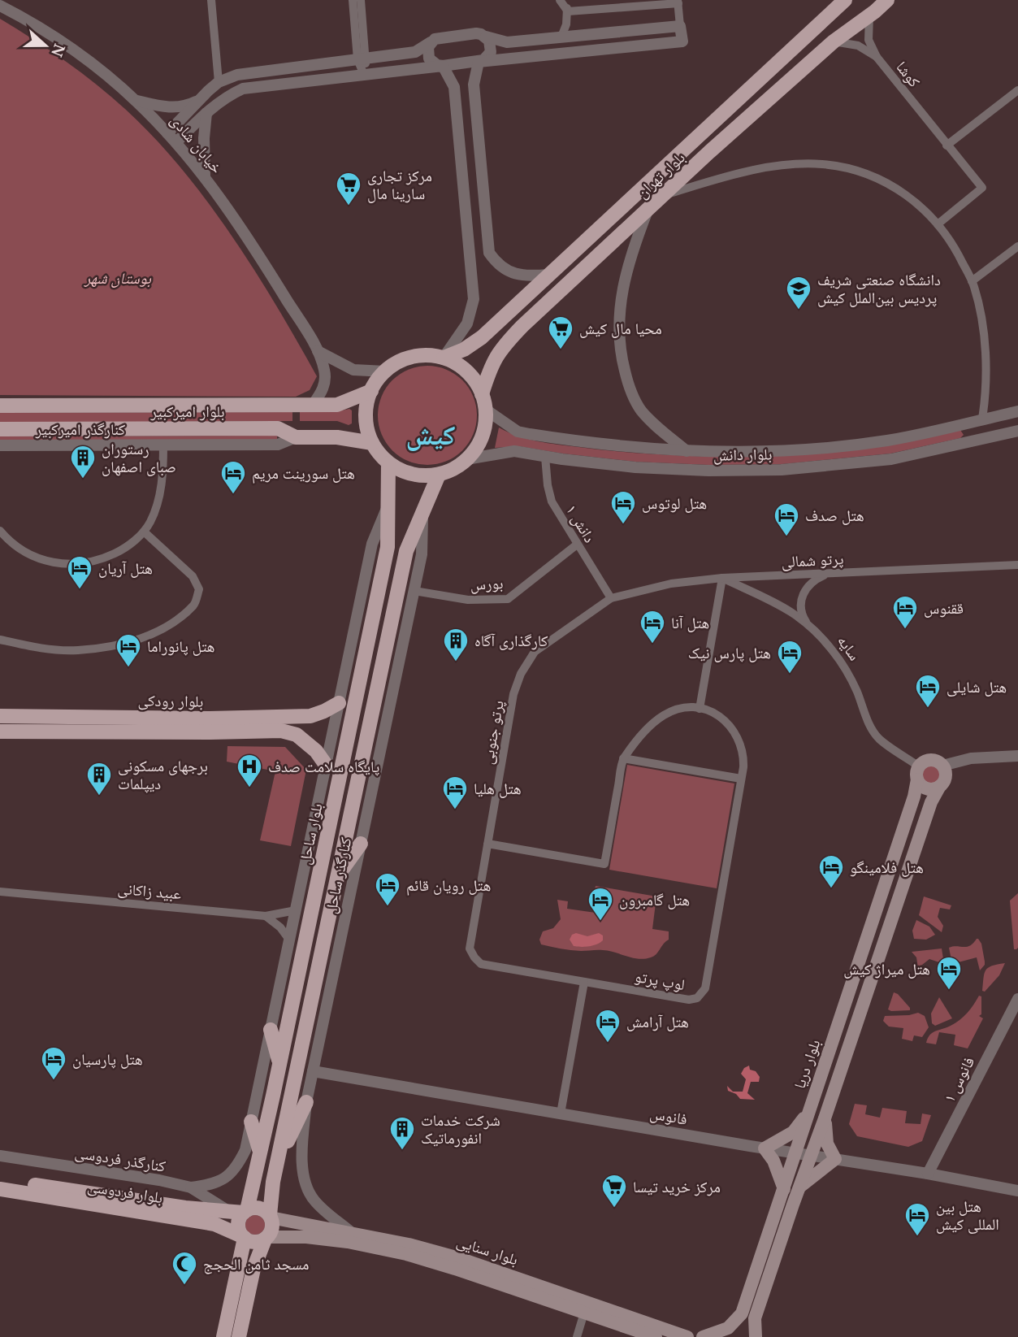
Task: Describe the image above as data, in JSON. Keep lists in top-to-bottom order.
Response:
{
  "streets": {
    "main road": [
      "بلوار تهران",
      "بلوار امیرکبیر",
      "بلوار رودکی",
      "بلوار ساحل",
      "بلوار دریا",
      "بلوار فردوسی",
      "بلوار سنایی"
    ],
    "street": [
      "کوشا",
      "خیابان شادی",
      "کنارگذر امیرکبیر",
      "بلوار دانش",
      "دانش ۱",
      "پرتو شمالی",
      "بورس",
      "سایه",
      "پرتو جنوبی",
      "کنارگذر ساحل",
      "عبید زاکانی",
      "لوپ پرتو",
      "فانوس ۱",
      "فانوس",
      "کنارگذر فردوسی"
    ]
  },
  "crossings": [
    ["کوشا", "بلوار تهران"],
    ["خیابان شادی", "بلوار تهران"],
    ["خیابان شادی", "بلوار امیرکبیر"],
    ["خیابان شادی", "بلوار دانش"],
    ["خیابان شادی", "بلوار ساحل"],
    ["بلوار تهران", "بلوار امیرکبیر"],
    ["بلوار تهران", "بلوار دانش"],
    ["بلوار تهران", "بلوار ساحل"],
    ["بلوار امیرکبیر", "کنارگذر امیرکبیر"],
    ["بلوار امیرکبیر", "بلوار دانش"],
    ["بلوار امیرکبیر", "بلوار ساحل"],
    ["بلوار دانش", "دانش ۱"],
    ["بلوار دانش", "بلوار ساحل"],
    ["دانش ۱", "پرتو شمالی"],
    ["دانش ۱", "بورس"],
    ["دانش ۱", "پرتو جنوبی"],
    ["پرتو شمالی", "سایه"],
    ["پرتو شمالی", "پرتو جنوبی"],
    ["بورس", "کنارگذر ساحل"],
    ["سایه", "بلوار دریا"],
    ["پرتو جنوبی", "لوپ پرتو"],
    ["بلوار ساحل", "کنارگذر فردوسی"],
    ["بلوار ساحل", "بلوار فردوسی"],
    ["بلوار ساحل", "بلوار سنایی"],
    ["کنارگذر ساحل", "فانوس"],
    ["کنارگذر ساحل", "بلوار سنایی"],
    ["بلوار دریا", "فانوس"],
    ["فانوس ۱", "فانوس"],
    ["کنارگذر فردوسی", "بلوار فردوسی"],
    ["کنارگذر فردوسی", "بلوار سنایی"],
    ["بلوار فردوسی", "بلوار سنایی"]
  ],
  "districts": ["كيش"],
  "parks": ["بوستان شهر"],
  "places": {
    "supermarket": ["مرکز تجاری سارینا مال", "محیا مال کیش", "مرکز خرید تیسا"],
    "school or university": ["دانشگاه صنعتی شریف پردیس بین‌الملل کیش"],
    "building": [
      "رستوران صبای اصفهان",
      "کارگذاری آگاه",
      "برجهای مسکونی دیپلمات",
      "شرکت خدمات انفورماتیک"
    ],
    "hotel": [
      "هتل سورینت مريم",
      "هتل لوتوس",
      "هتل صدف",
      "هتل آریان",
      "ققنوس",
      "هتل آنا",
      "هتل پانوراما",
      "هتل پارس نیک",
      "هتل شایلی",
      "هتل هلیا",
      "هتل فلامینگو",
      "هتل رویان قائم",
      "هتل گامبرون",
      "هتل میراژ کیش",
      "هتل آرامش",
      "هتل پارسیان",
      "هتل بین المللی کیش"
    ],
    "hospital": ["پایگاه سلامت صدف"],
    "mosque": ["مسجد ثامن الحجج"]
  },
  "north": "right"
}
